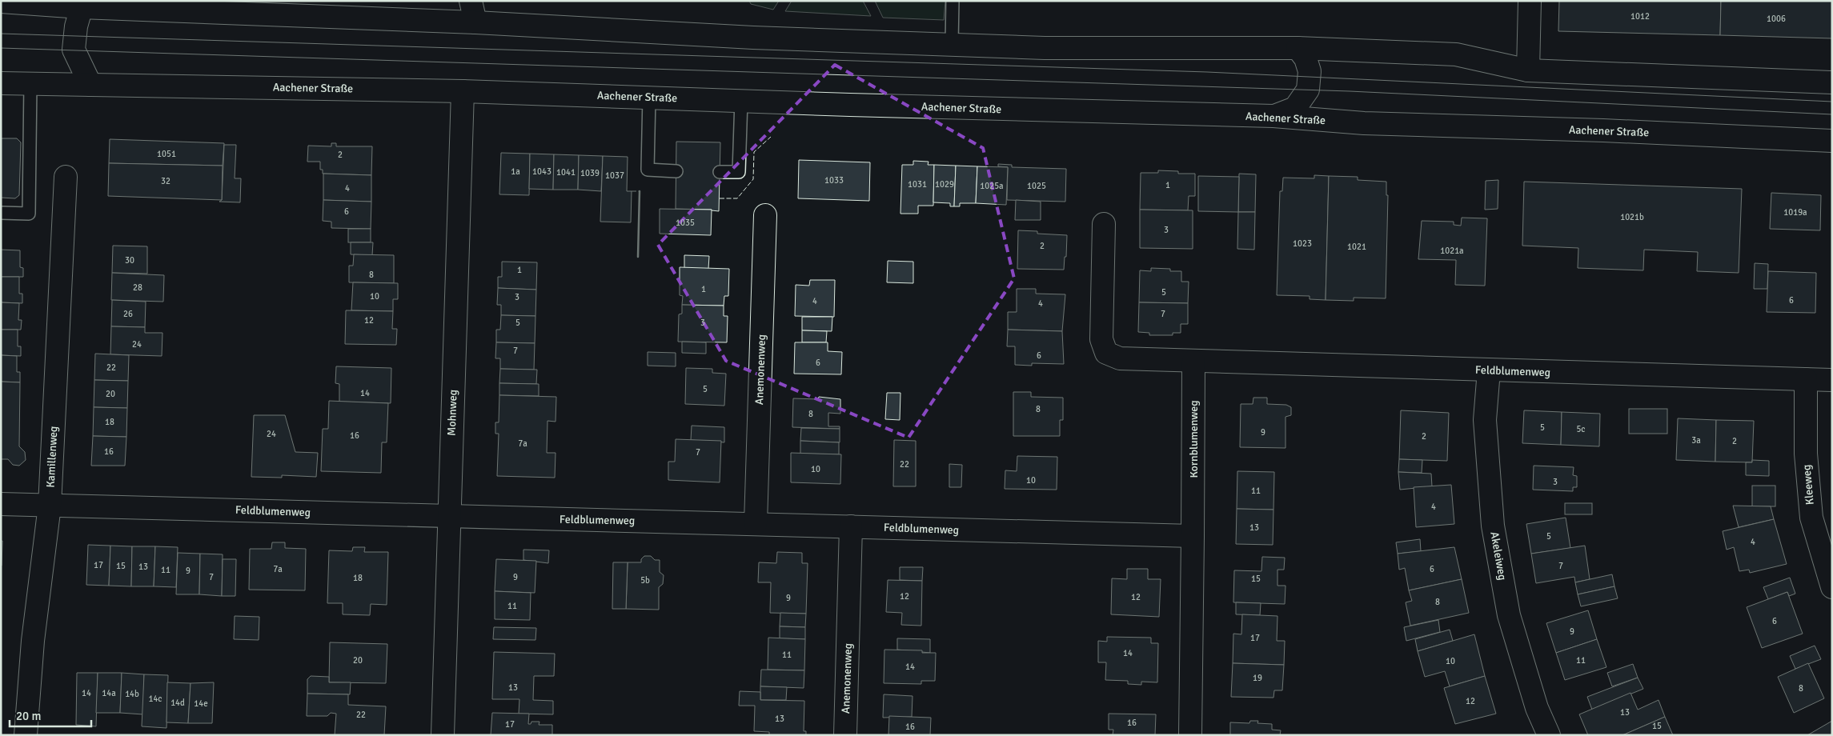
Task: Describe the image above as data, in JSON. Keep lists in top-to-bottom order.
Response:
{
  "streets": {
    "street": [
      "Aachener Straße",
      "Anemonenweg",
      "Feldblumenweg",
      "Mohnweg",
      "Kornblumenweg",
      "Kamillenweg",
      "Kleeweg",
      "Akeleiweg"
    ]
  },
  "crossings": [
    ["Aachener Straße", "Mohnweg"],
    ["Anemonenweg", "Feldblumenweg"],
    ["Feldblumenweg", "Mohnweg"],
    ["Feldblumenweg", "Kornblumenweg"],
    ["Feldblumenweg", "Kamillenweg"],
    ["Feldblumenweg", "Kleeweg"],
    ["Feldblumenweg", "Akeleiweg"]
  ],
  "house_numbers": [
    "1012",
    "1006",
    "1051",
    "2",
    "1a",
    "1043",
    "1041",
    "1039",
    "1037",
    "1033",
    "32",
    "1031",
    "1029",
    "1",
    "1025a",
    "1025",
    "4",
    "6",
    "1019a",
    "1021b",
    "1035",
    "3",
    "1023",
    "2",
    "1021",
    "1021a",
    "30",
    "1",
    "8",
    "28",
    "1",
    "5",
    "10",
    "3",
    "6",
    "4",
    "4",
    "26",
    "7",
    "12",
    "5",
    "3",
    "24",
    "7",
    "6",
    "6",
    "22",
    "5",
    "14",
    "20",
    "8",
    "8",
    "18",
    "5",
    "5c",
    "9",
    "24",
    "16",
    "2",
    "3a",
    "2",
    "7a",
    "16",
    "7",
    "22",
    "10",
    "10",
    "3",
    "11",
    "4",
    "13",
    "5",
    "4",
    "17",
    "15",
    "7",
    "13",
    "7a",
    "6",
    "11",
    "9",
    "7",
    "9",
    "18",
    "15",
    "5b",
    "12",
    "12",
    "9",
    "8",
    "11",
    "6",
    "9",
    "17",
    "14",
    "11",
    "20",
    "11",
    "10",
    "14",
    "19",
    "13",
    "8",
    "14",
    "14a",
    "14b",
    "14c",
    "12",
    "14d",
    "14e",
    "13",
    "22",
    "13",
    "16",
    "17",
    "15",
    "16"
  ],
  "scale_bar": "20 m"
}
